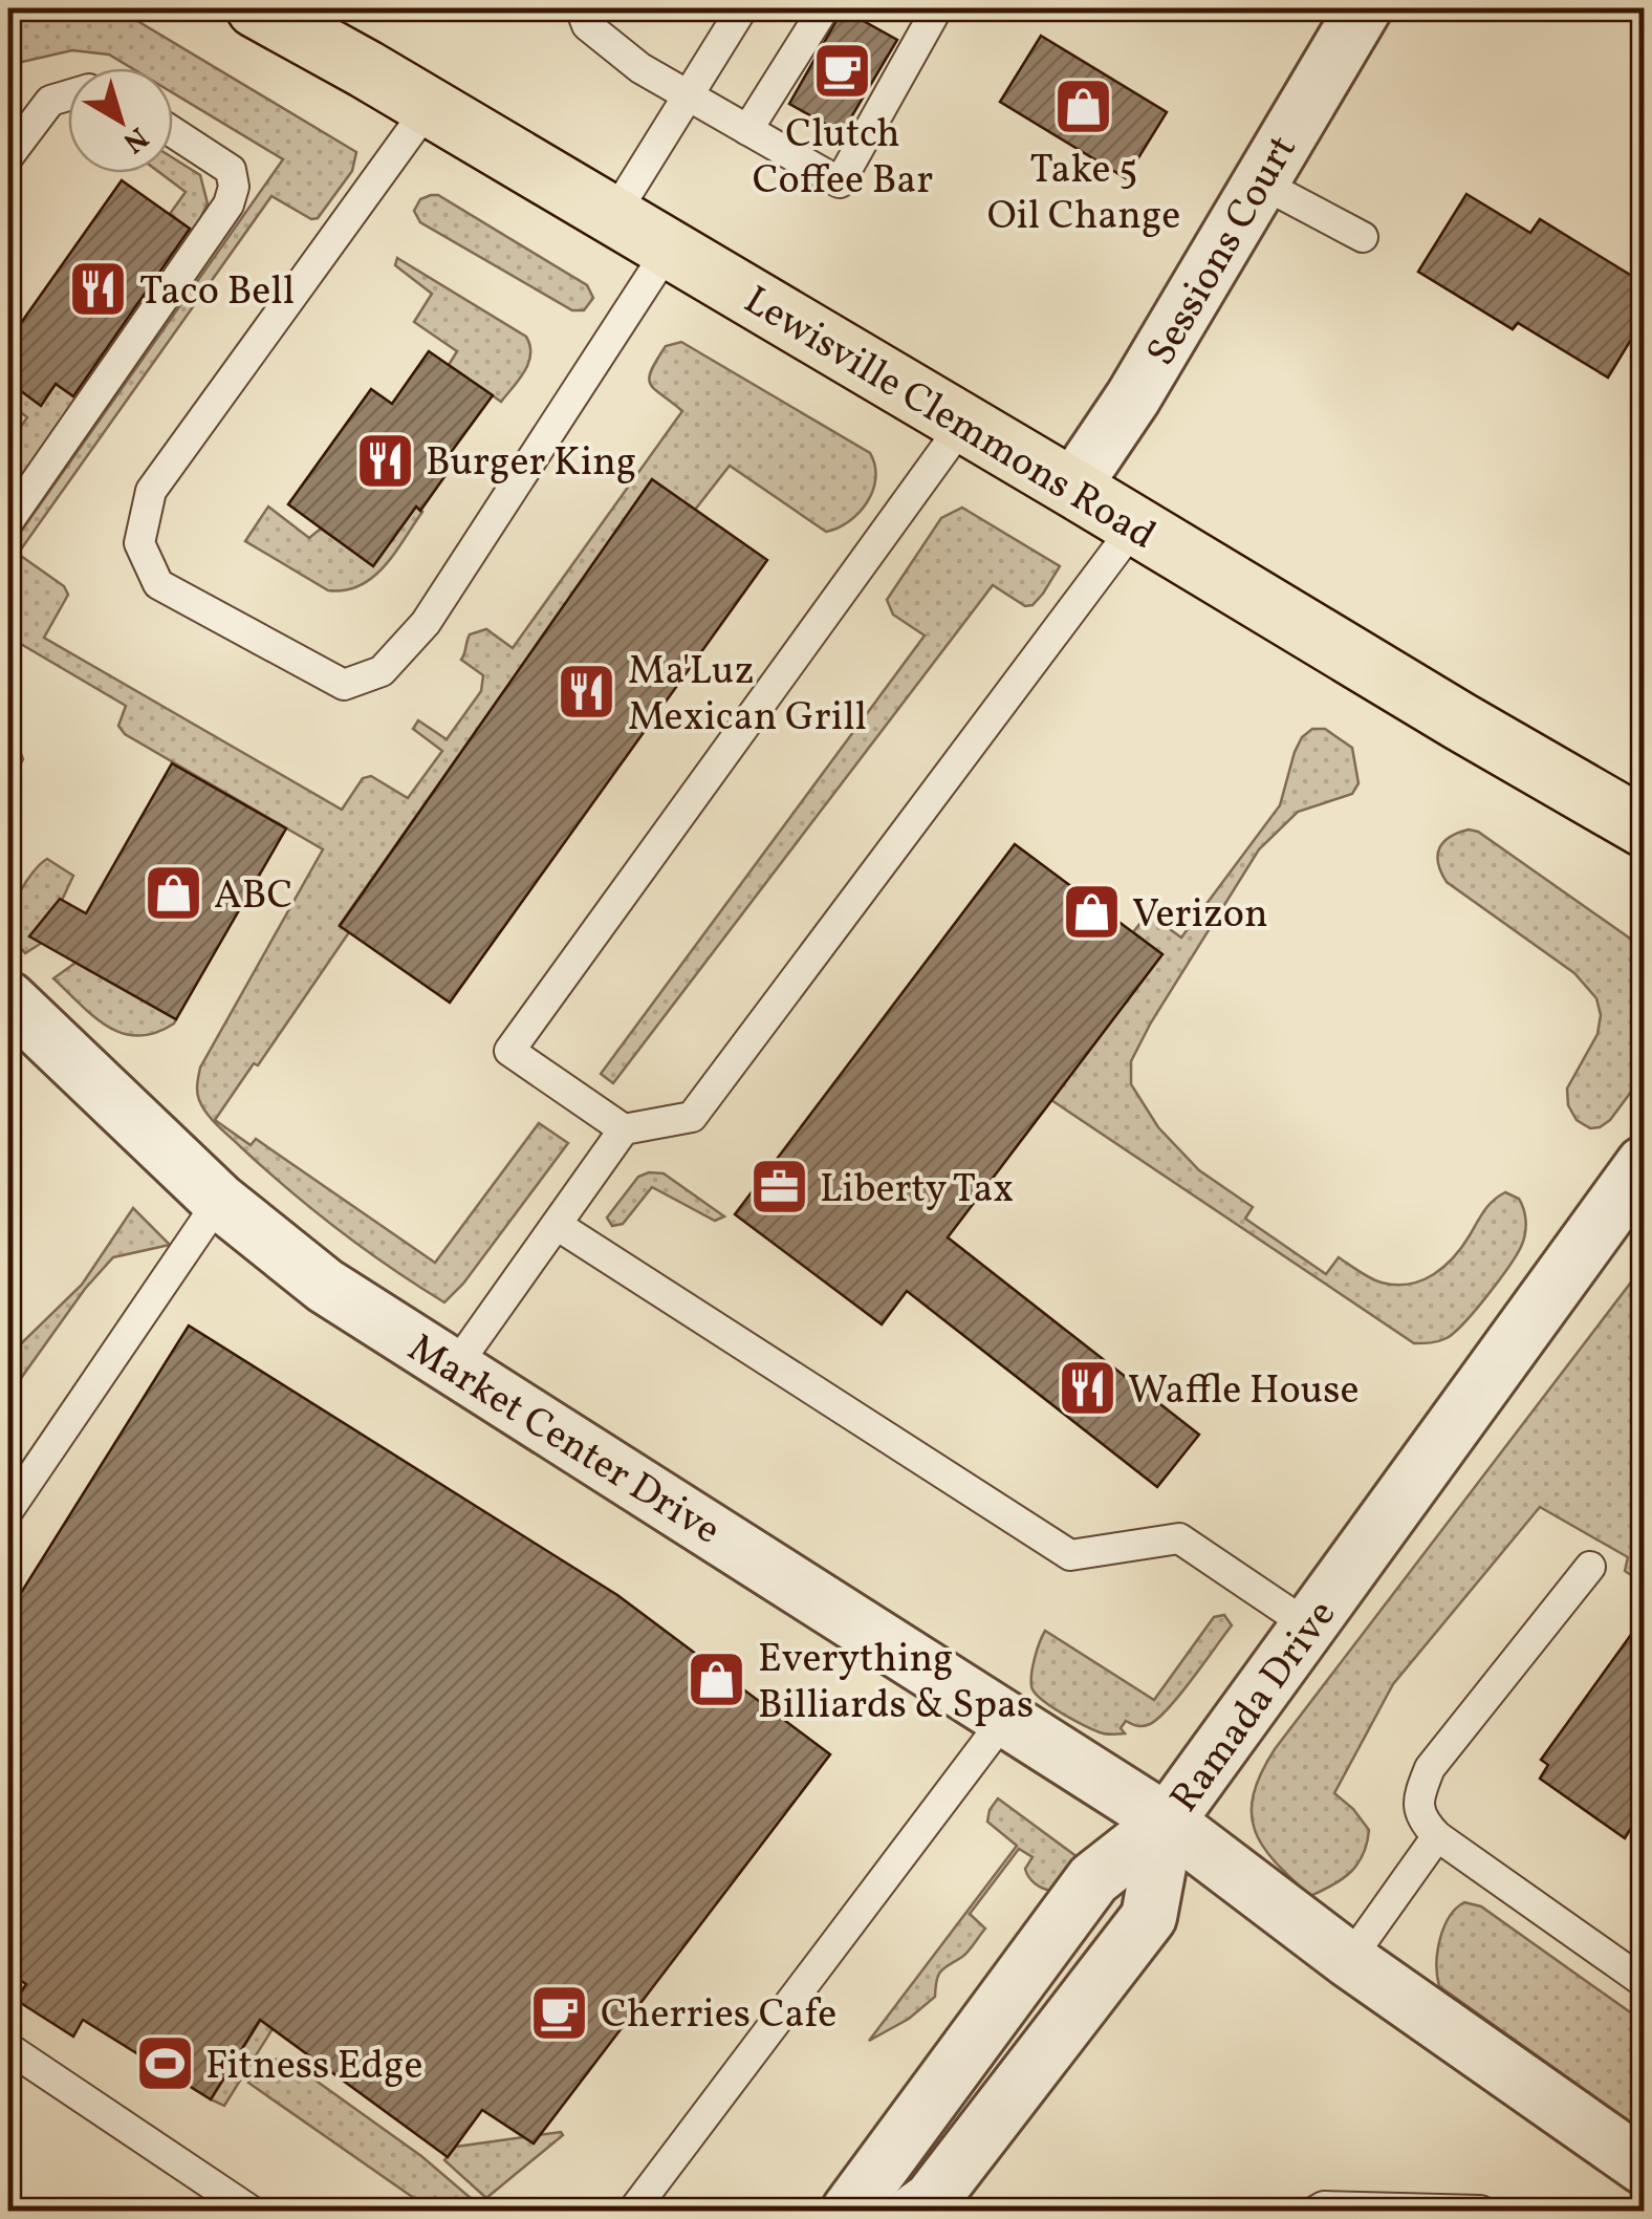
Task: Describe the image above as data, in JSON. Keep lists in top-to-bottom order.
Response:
{
  "streets": {
    "main road": ["Lewisville Clemmons Road"],
    "street": ["Sessions Court", "Market Center Drive", "Ramada Drive"]
  },
  "crossings": [
    ["Sessions Court", "Lewisville Clemmons Road"],
    ["Market Center Drive", "Ramada Drive"]
  ],
  "places": {
    "cafe": ["Clutch Coffee Bar", "Cherries Cafe"],
    "shop": [
      "Take 5 Oil Change",
      "ABC",
      "Verizon",
      "Everything Billiards & Spas"
    ],
    "restaurant": [
      "Taco Bell",
      "Burger King",
      "Ma'Luz Mexican Grill",
      "Waffle House"
    ],
    "office": ["Liberty Tax"],
    "sports": ["Fitness Edge"]
  },
  "north": "bottom right"
}
